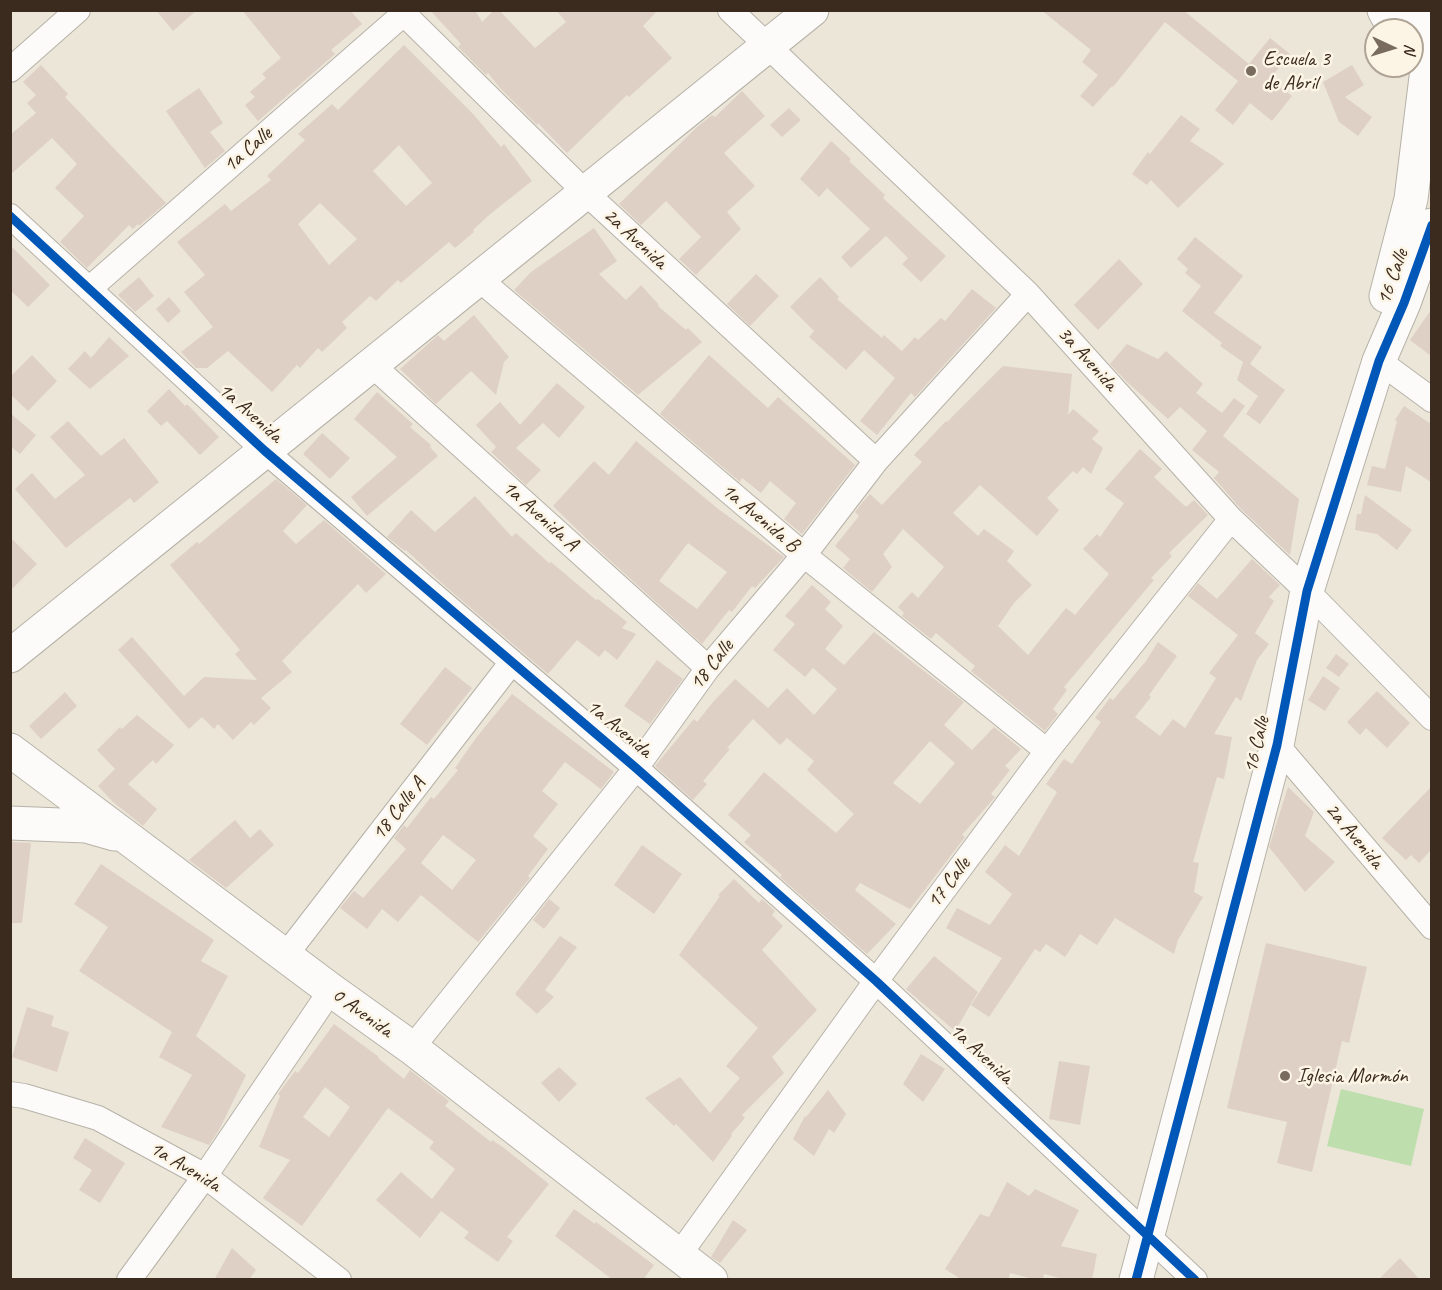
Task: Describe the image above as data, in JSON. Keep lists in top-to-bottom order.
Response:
{
  "streets": {
    "street": [
      "1a Calle",
      "2a Avenida",
      "16 Calle",
      "3a Avenida",
      "1a Avenida",
      "1a Avenida A",
      "1a Avenida B",
      "18 Calle",
      "18 Calle A",
      "17 Calle",
      "0 Avenida"
    ]
  },
  "crossings": [
    ["1a Calle", "2a Avenida"],
    ["1a Calle", "1a Avenida"],
    ["2a Avenida", "16 Calle"],
    ["2a Avenida", "18 Calle"],
    ["16 Calle", "3a Avenida"],
    ["16 Calle", "1a Avenida"],
    ["3a Avenida", "18 Calle"],
    ["3a Avenida", "17 Calle"],
    ["1a Avenida", "18 Calle"],
    ["1a Avenida", "18 Calle A"],
    ["1a Avenida", "17 Calle"],
    ["1a Avenida A", "18 Calle"],
    ["1a Avenida B", "18 Calle"],
    ["1a Avenida B", "17 Calle"],
    ["18 Calle", "0 Avenida"],
    ["18 Calle A", "0 Avenida"],
    ["17 Calle", "0 Avenida"]
  ],
  "places": ["Escuela 3 de Abril", "Iglesia Mormón"],
  "north": "right"
}
